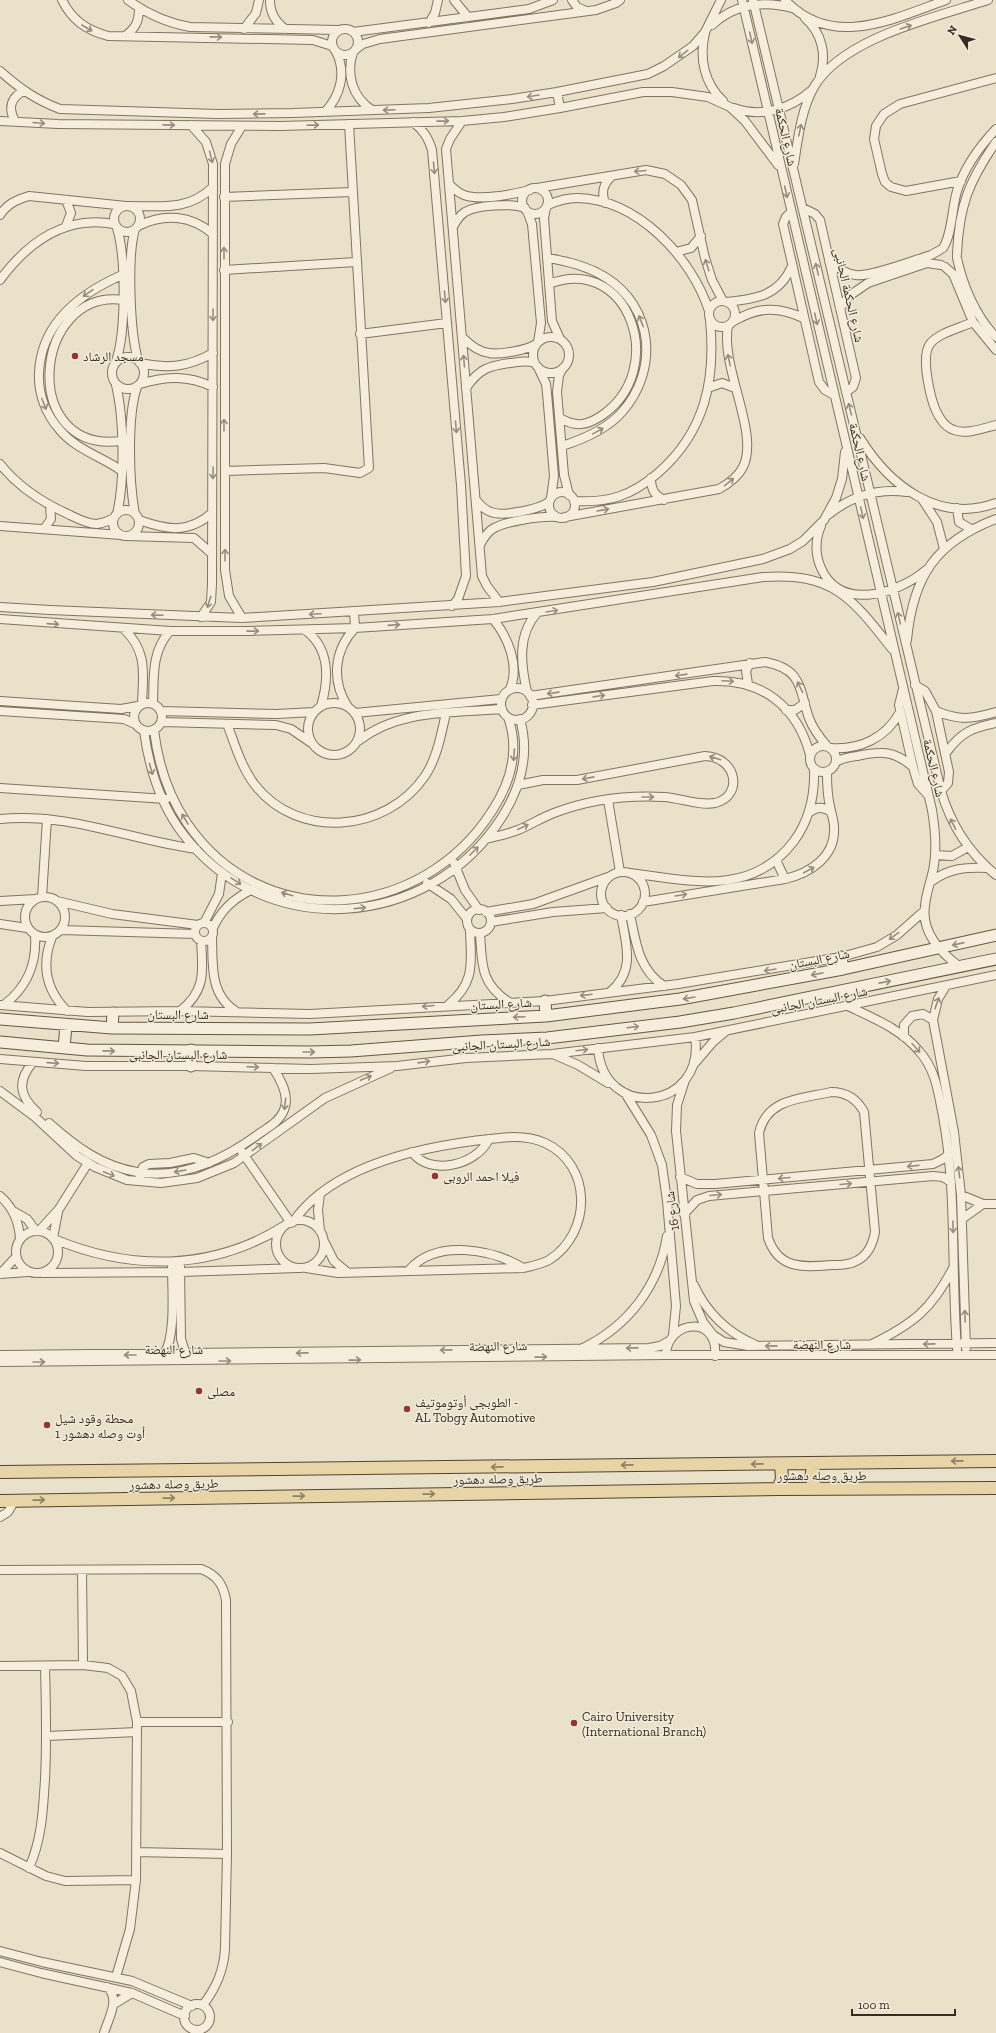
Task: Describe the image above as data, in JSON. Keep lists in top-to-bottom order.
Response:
{
  "streets": {
    "main road": ["طريق وصله دهشور"],
    "street": [
      "شارع الحكمة",
      "شارع الحكمة الجانبى",
      "شارع البستان",
      "شارع البستان الجانبى",
      "شارع 16",
      "شارع النهضة"
    ]
  },
  "crossings": [
    ["شارع الحكمة", "شارع الحكمة الجانبى"],
    ["شارع 16", "شارع النهضة"]
  ],
  "places": [
    "مسجد الرشاد",
    "فيلا احمد الروبى",
    "مصلى",
    "الطوبجى أوتوموتيف - AL Tobgy Automotive",
    "محطة وقود شيل أوت وصله دهشور 1",
    "Cairo University (International Branch)"
  ],
  "scale_bar": "100 m",
  "north": "top left"
}
